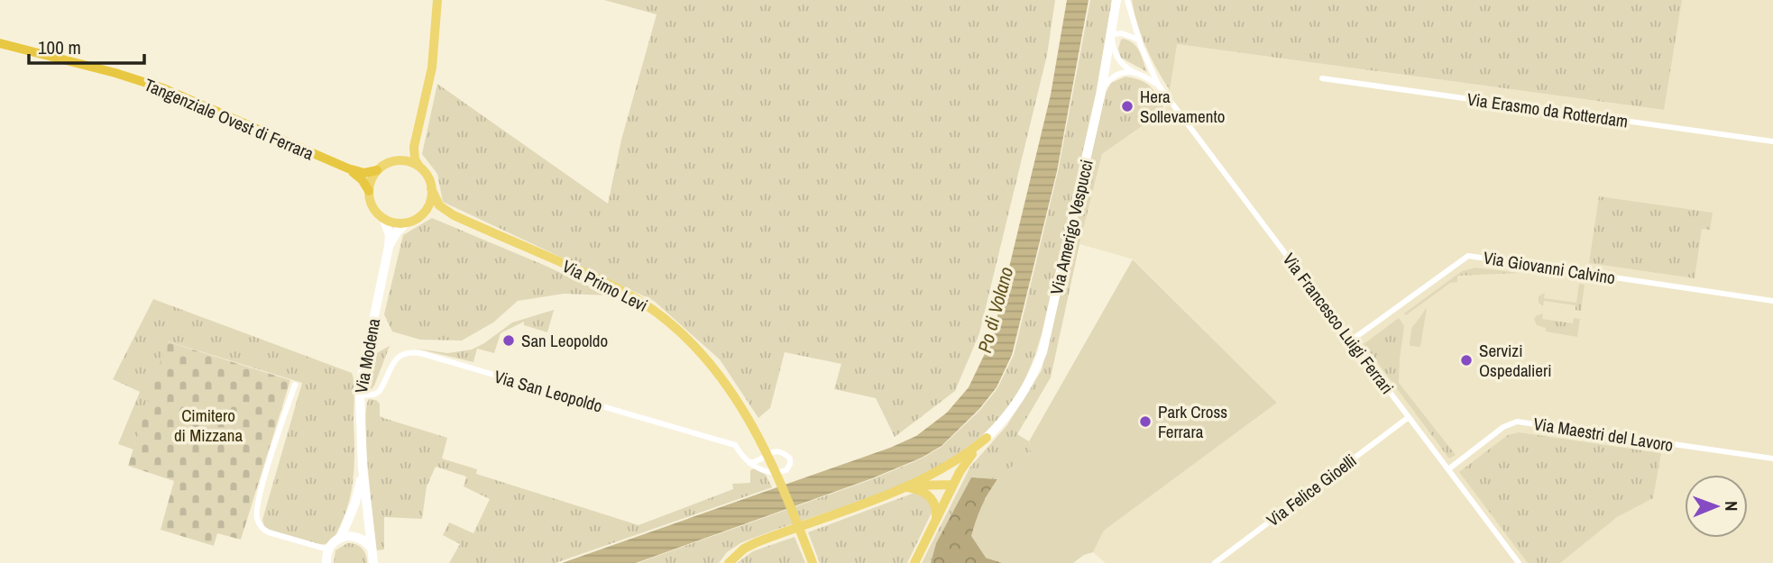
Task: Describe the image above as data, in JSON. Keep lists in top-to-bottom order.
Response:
{
  "streets": {
    "highway": ["Tangenziale Ovest di Ferrara"],
    "main road": ["Via Amerigo Vespucci", "Via Primo Levi", "Via Modena"],
    "street": [
      "Via Erasmo da Rotterdam",
      "Via Giovanni Calvino",
      "Via Francesco Luigi Ferrari",
      "Via San Leopoldo",
      "Via Maestri del Lavoro",
      "Via Felice Gioelli"
    ]
  },
  "crossings": [
    ["Via Amerigo Vespucci", "Via Francesco Luigi Ferrari"],
    ["Via Giovanni Calvino", "Via Francesco Luigi Ferrari"],
    ["Via Francesco Luigi Ferrari", "Via Maestri del Lavoro"],
    ["Via Francesco Luigi Ferrari", "Via Felice Gioelli"],
    ["Via Modena", "Via San Leopoldo"]
  ],
  "water": ["Po di Volano"],
  "parks": ["Cimitero di Mizzana"],
  "places": [
    "Hera Sollevamento",
    "San Leopoldo",
    "Servizi Ospedalieri",
    "Park Cross Ferrara"
  ],
  "scale_bar": "100 m",
  "north": "right"
}
